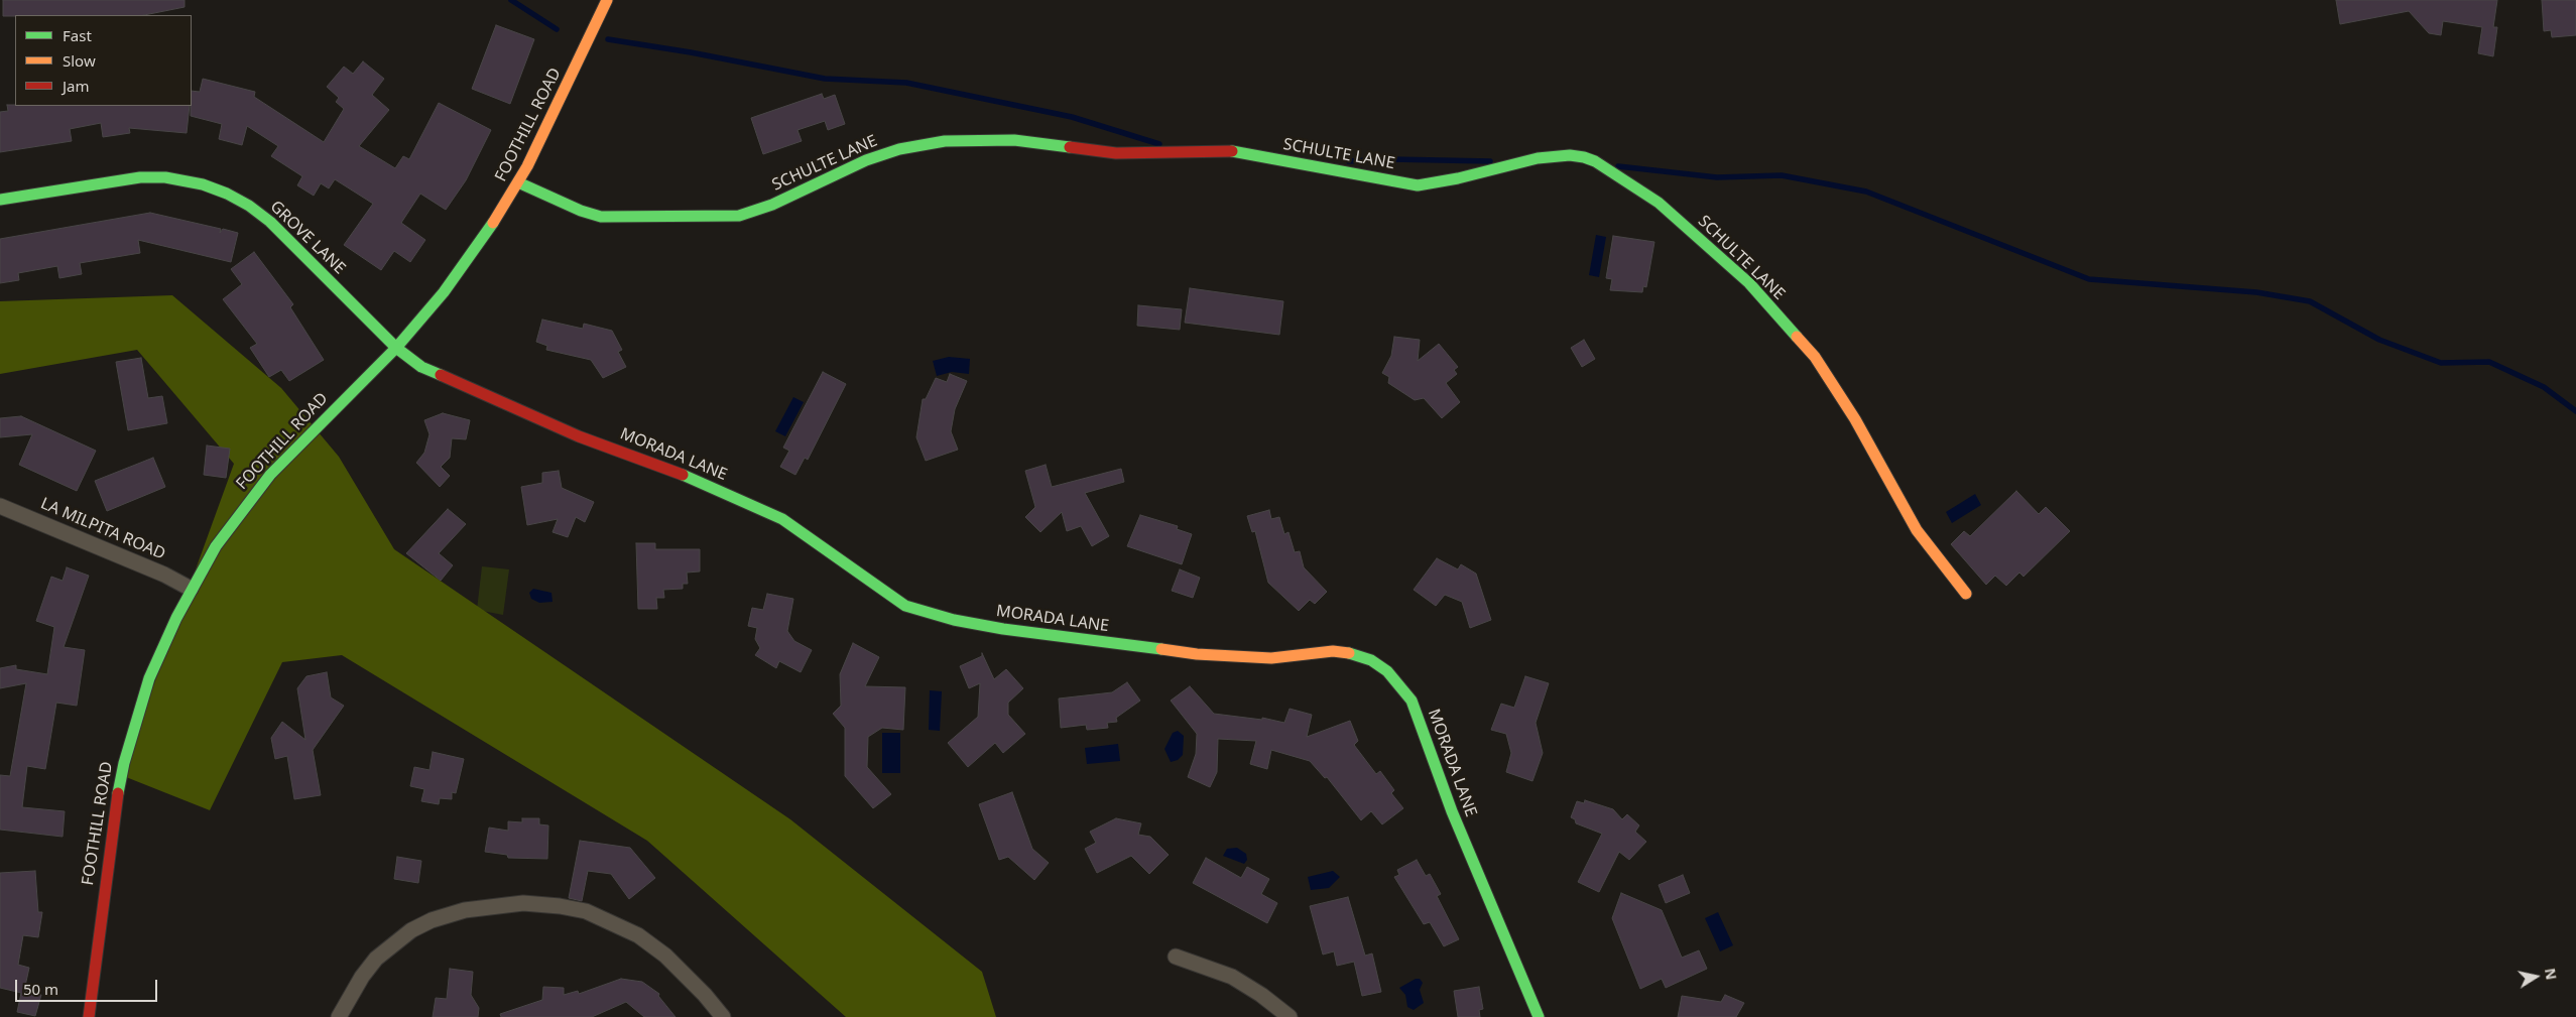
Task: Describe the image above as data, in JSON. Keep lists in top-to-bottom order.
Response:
{
  "streets": {
    "street": [
      "FOOTHILL ROAD",
      "SCHULTE LANE",
      "GROVE LANE",
      "MORADA LANE",
      "LA MILPITA ROAD"
    ]
  },
  "crossings": [
    ["FOOTHILL ROAD", "SCHULTE LANE"],
    ["FOOTHILL ROAD", "GROVE LANE"],
    ["FOOTHILL ROAD", "MORADA LANE"],
    ["FOOTHILL ROAD", "LA MILPITA ROAD"],
    ["GROVE LANE", "MORADA LANE"]
  ],
  "legend": ["Fast", "Slow", "Jam"],
  "scale_bar": "50 m",
  "north": "right"
}
